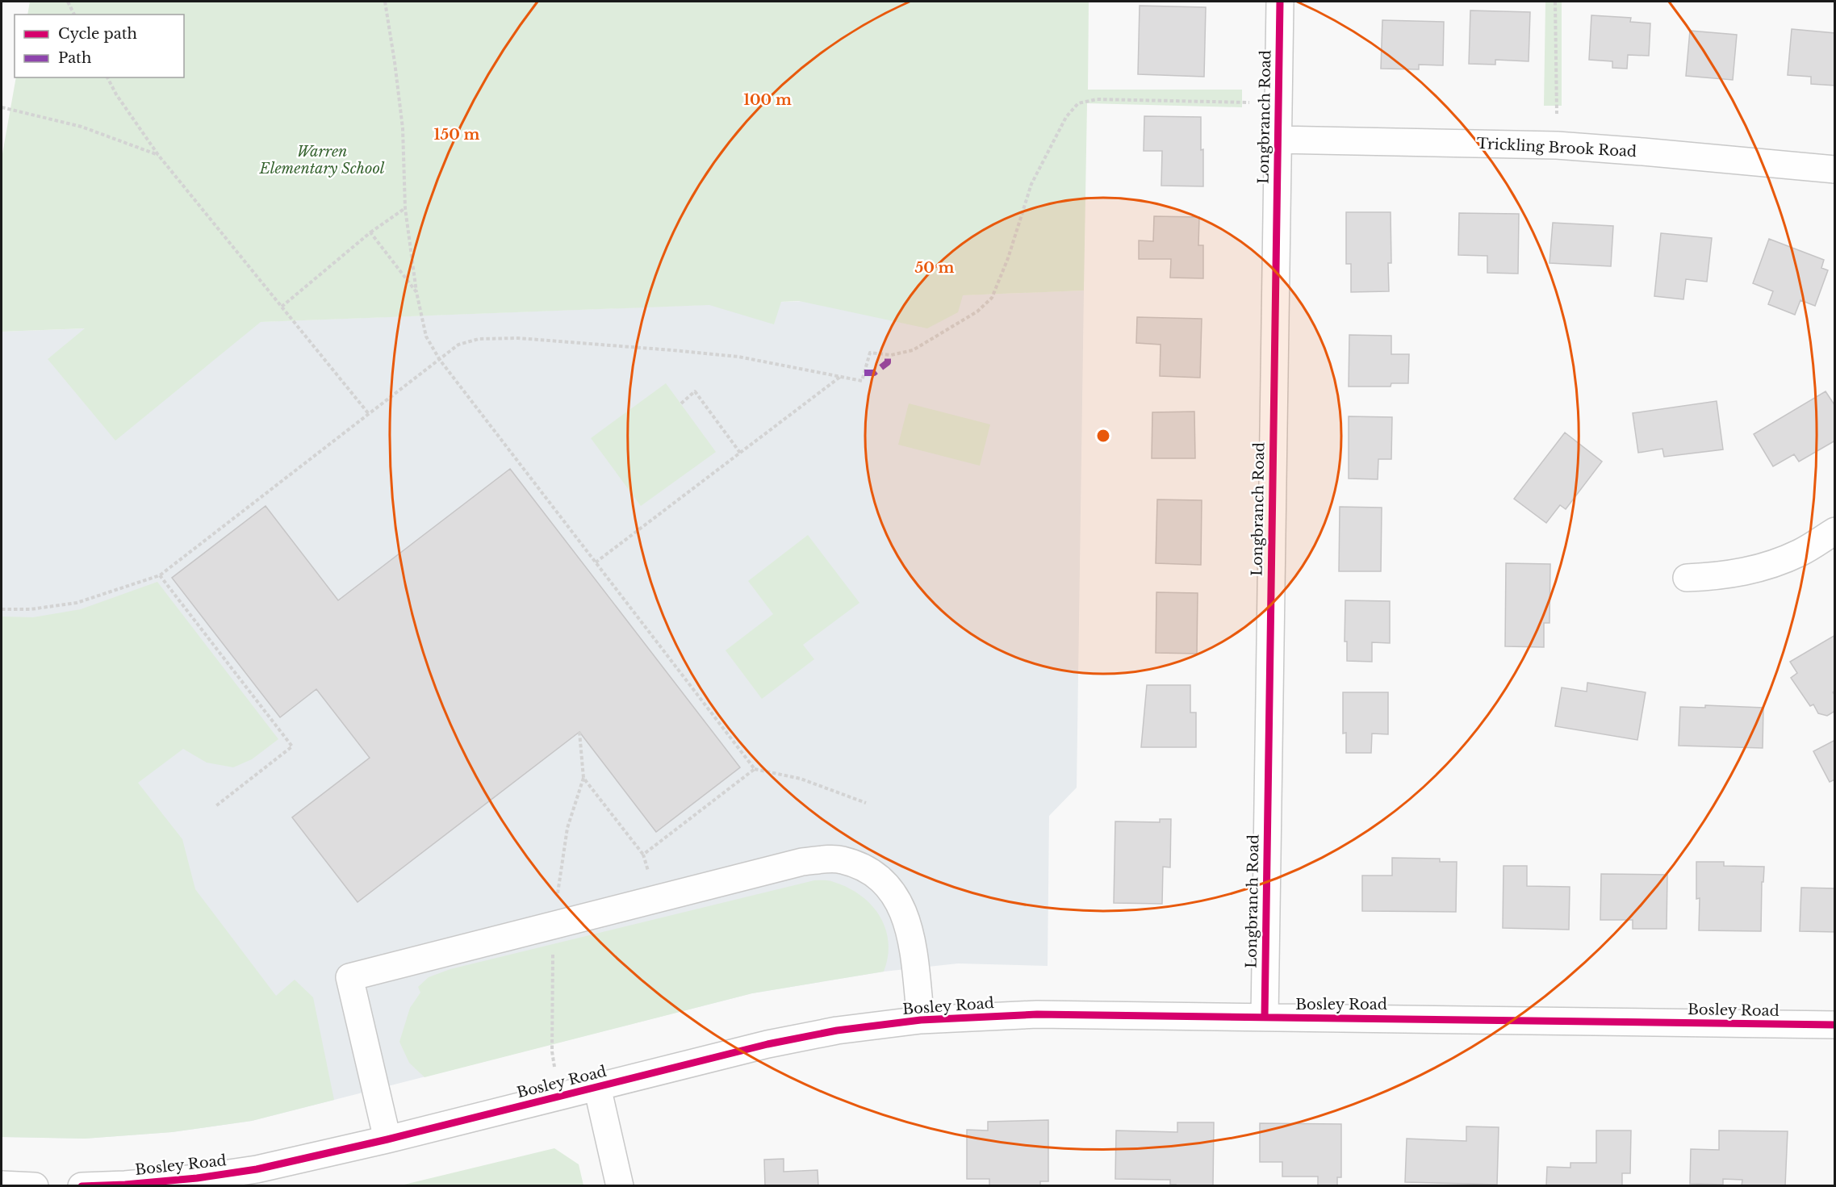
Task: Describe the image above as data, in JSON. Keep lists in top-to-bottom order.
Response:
{
  "streets": {
    "street": ["Longbranch Road", "Trickling Brook Road", "Bosley Road"]
  },
  "crossings": [
    ["Longbranch Road", "Trickling Brook Road"],
    ["Longbranch Road", "Bosley Road"]
  ],
  "parks": ["Warren Elementary School"],
  "legend": ["Cycle path", "Path"],
  "rings": ["100 m", "150 m", "50 m"]
}
